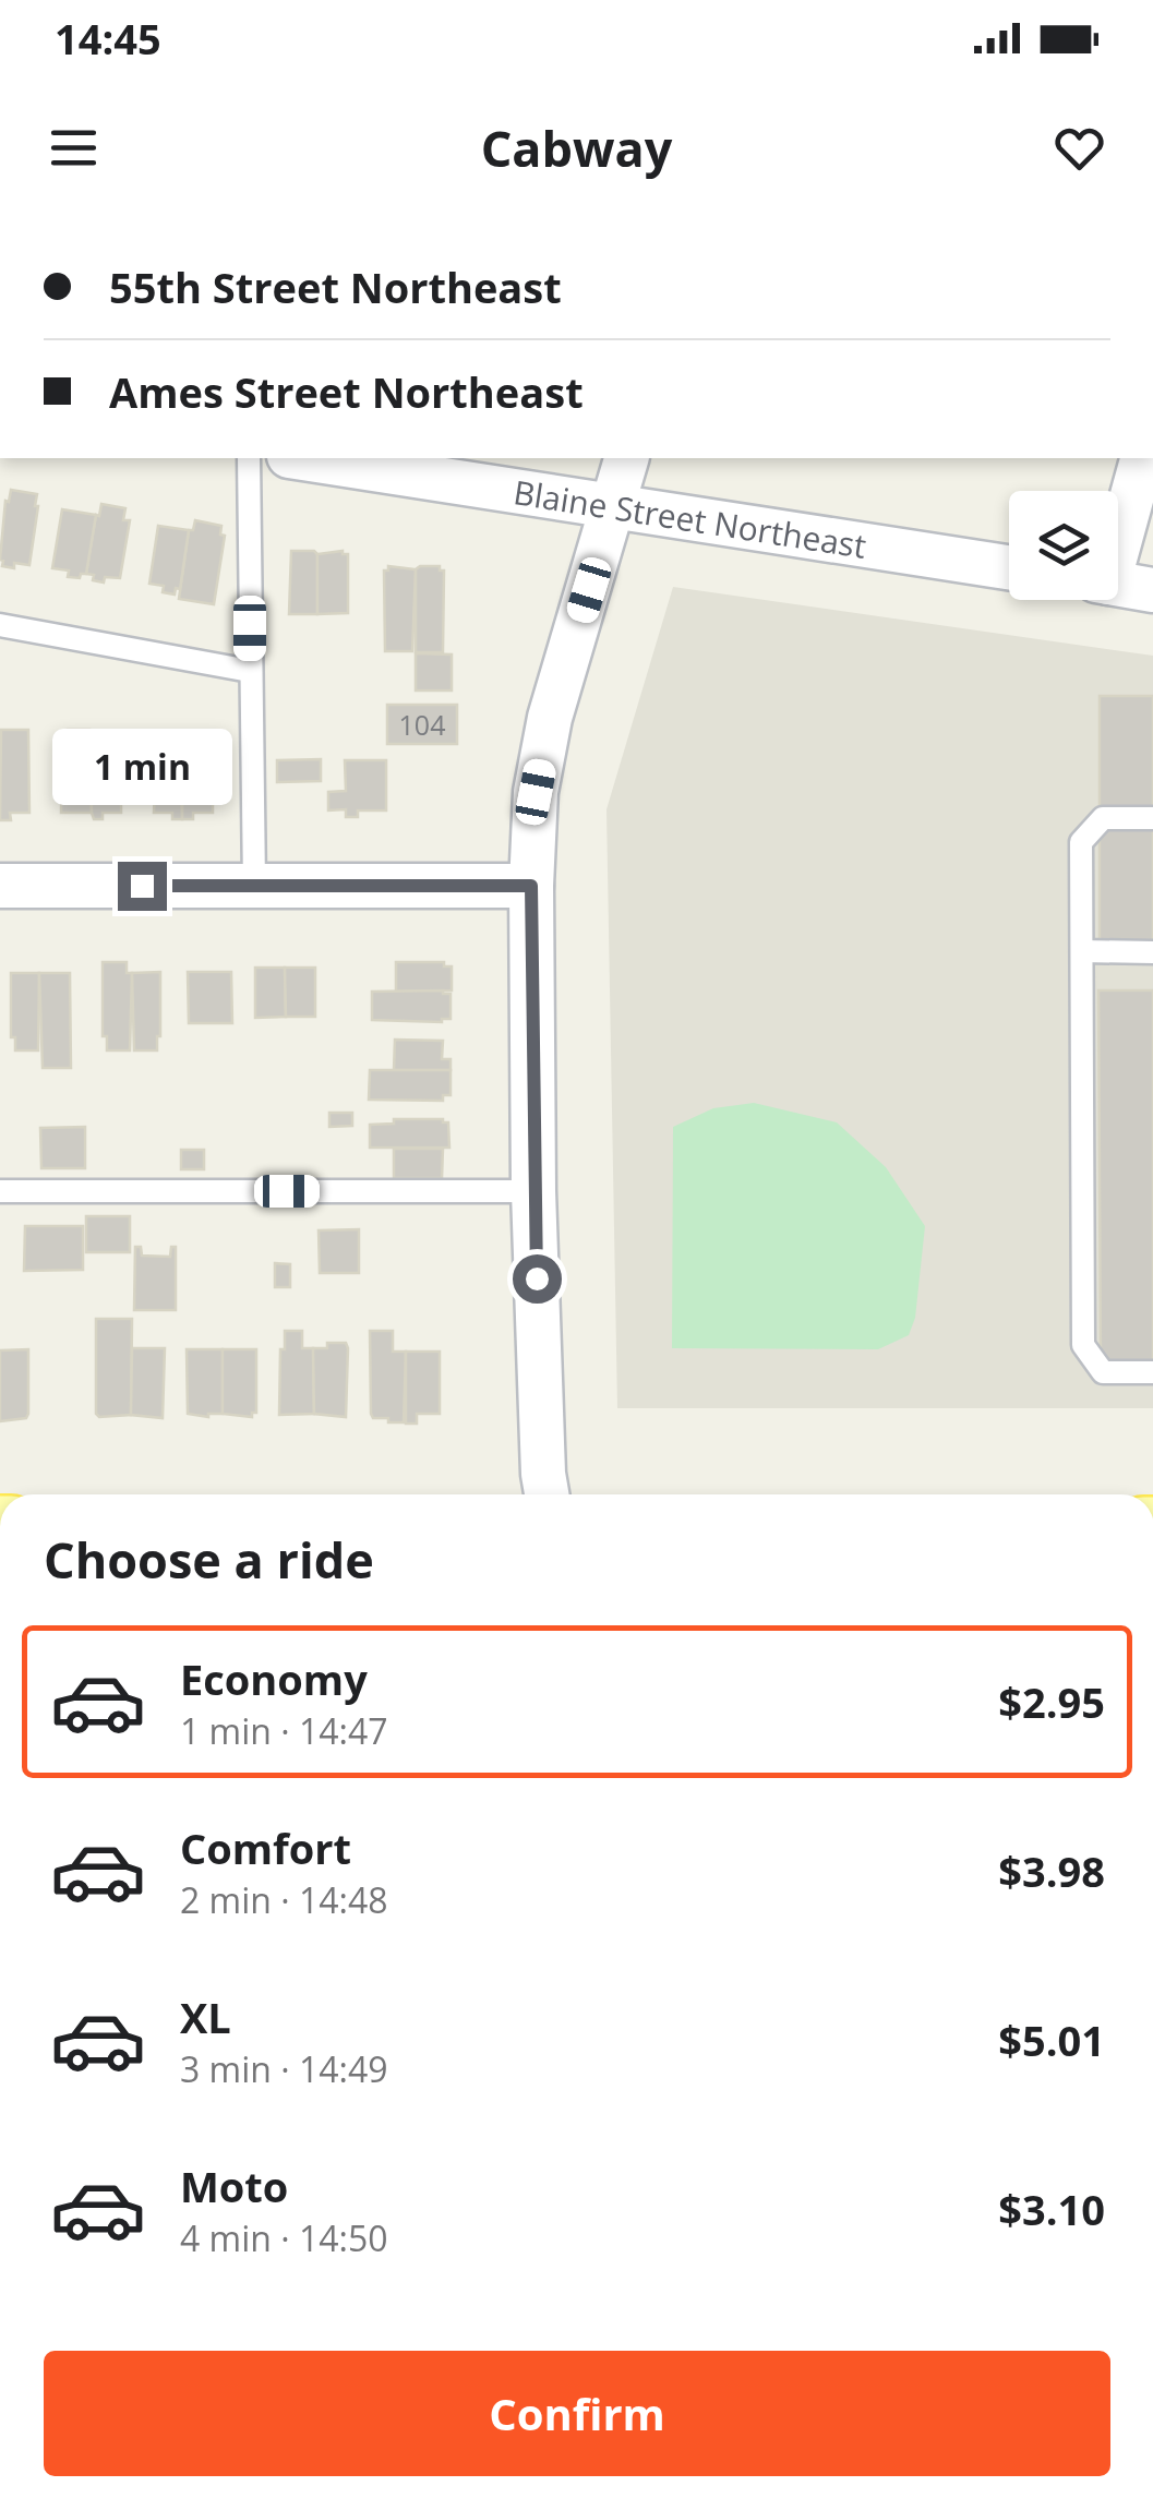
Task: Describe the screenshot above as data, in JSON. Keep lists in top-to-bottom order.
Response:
{
  "streets": {
    "street": ["Blaine Street Northeast"]
  },
  "house_numbers": ["104"],
  "page": {
    "status": "14:45",
    "header": "Cabway",
    "banner": ["55th Street Northeast", "Ames Street Northeast"],
    "bubble": "1 min",
    "heading": "Choose a ride",
    "list": [
      {
        "name": "Economy",
        "note": "1 min · 14:47",
        "value": "$2.95"
      },
      {
        "name": "Comfort",
        "note": "2 min · 14:48",
        "value": "$3.98"
      },
      {
        "name": "XL",
        "note": "3 min · 14:49",
        "value": "$5.01"
      },
      {
        "name": "Moto",
        "note": "4 min · 14:50",
        "value": "$3.10"
      }
    ],
    "buttons": "Confirm"
  }
}
